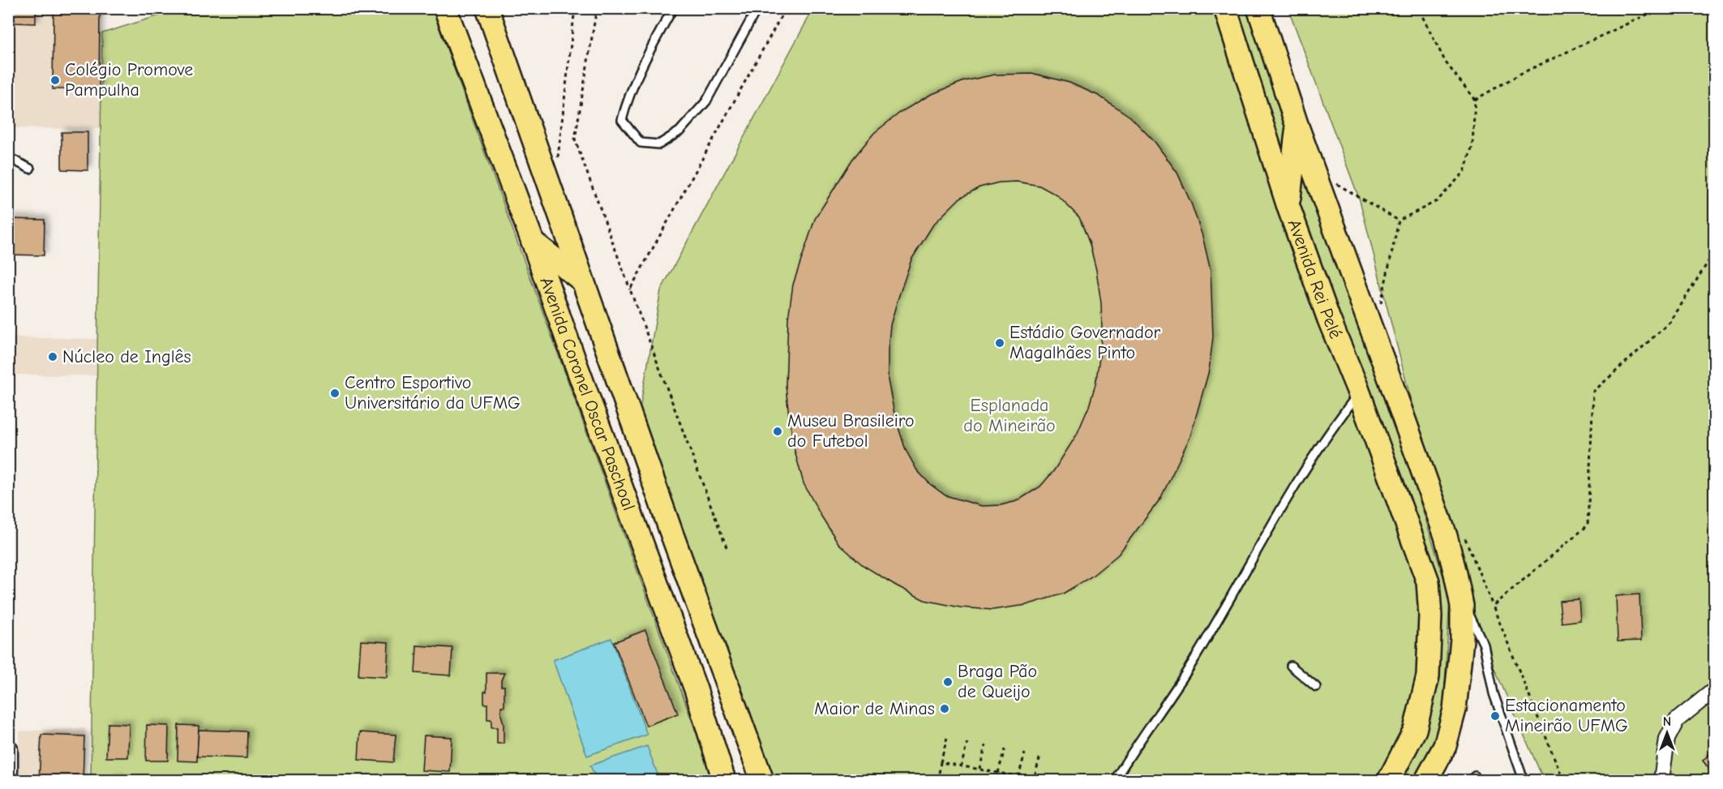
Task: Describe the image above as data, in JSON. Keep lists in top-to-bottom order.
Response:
{
  "streets": {
    "main road": ["Avenida Rei Pelé", "Avenida Coronel Oscar Paschoal"]
  },
  "parks": ["Esplanada do Mineirão"],
  "places": [
    "Colégio Promove Pampulha",
    "Estádio Governador Magalhães Pinto",
    "Núcleo de Inglês",
    "Centro Esportivo Universitário da UFMG",
    "Museu Brasileiro do Futebol",
    "Braga Pão de Queijo",
    "Maior de Minas",
    "Estacionamento Mineirão UFMG"
  ],
  "north": "top"
}
